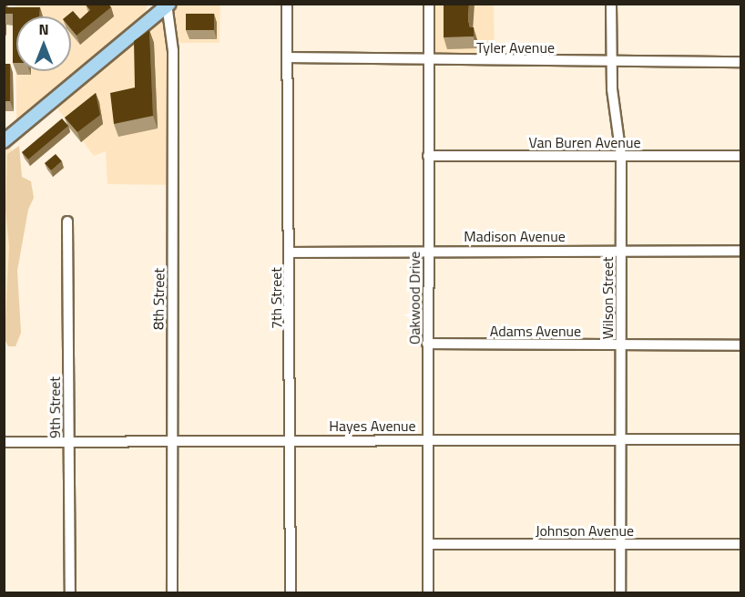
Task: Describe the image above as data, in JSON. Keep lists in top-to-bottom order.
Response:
{
  "streets": {
    "street": [
      "Tyler Avenue",
      "Van Buren Avenue",
      "Madison Avenue",
      "7th Street",
      "Oakwood Drive",
      "Wilson Street",
      "8th Street",
      "Adams Avenue",
      "9th Street",
      "Hayes Avenue",
      "Johnson Avenue"
    ]
  },
  "crossings": [
    ["Tyler Avenue", "7th Street"],
    ["Tyler Avenue", "Oakwood Drive"],
    ["Tyler Avenue", "Wilson Street"],
    ["Van Buren Avenue", "Oakwood Drive"],
    ["Van Buren Avenue", "Wilson Street"],
    ["Madison Avenue", "7th Street"],
    ["Madison Avenue", "Oakwood Drive"],
    ["Madison Avenue", "Wilson Street"],
    ["7th Street", "Hayes Avenue"],
    ["Oakwood Drive", "Adams Avenue"],
    ["Oakwood Drive", "Hayes Avenue"],
    ["Oakwood Drive", "Johnson Avenue"],
    ["Wilson Street", "Adams Avenue"],
    ["Wilson Street", "Hayes Avenue"],
    ["Wilson Street", "Johnson Avenue"],
    ["8th Street", "Hayes Avenue"],
    ["9th Street", "Hayes Avenue"]
  ],
  "north": "top"
}
